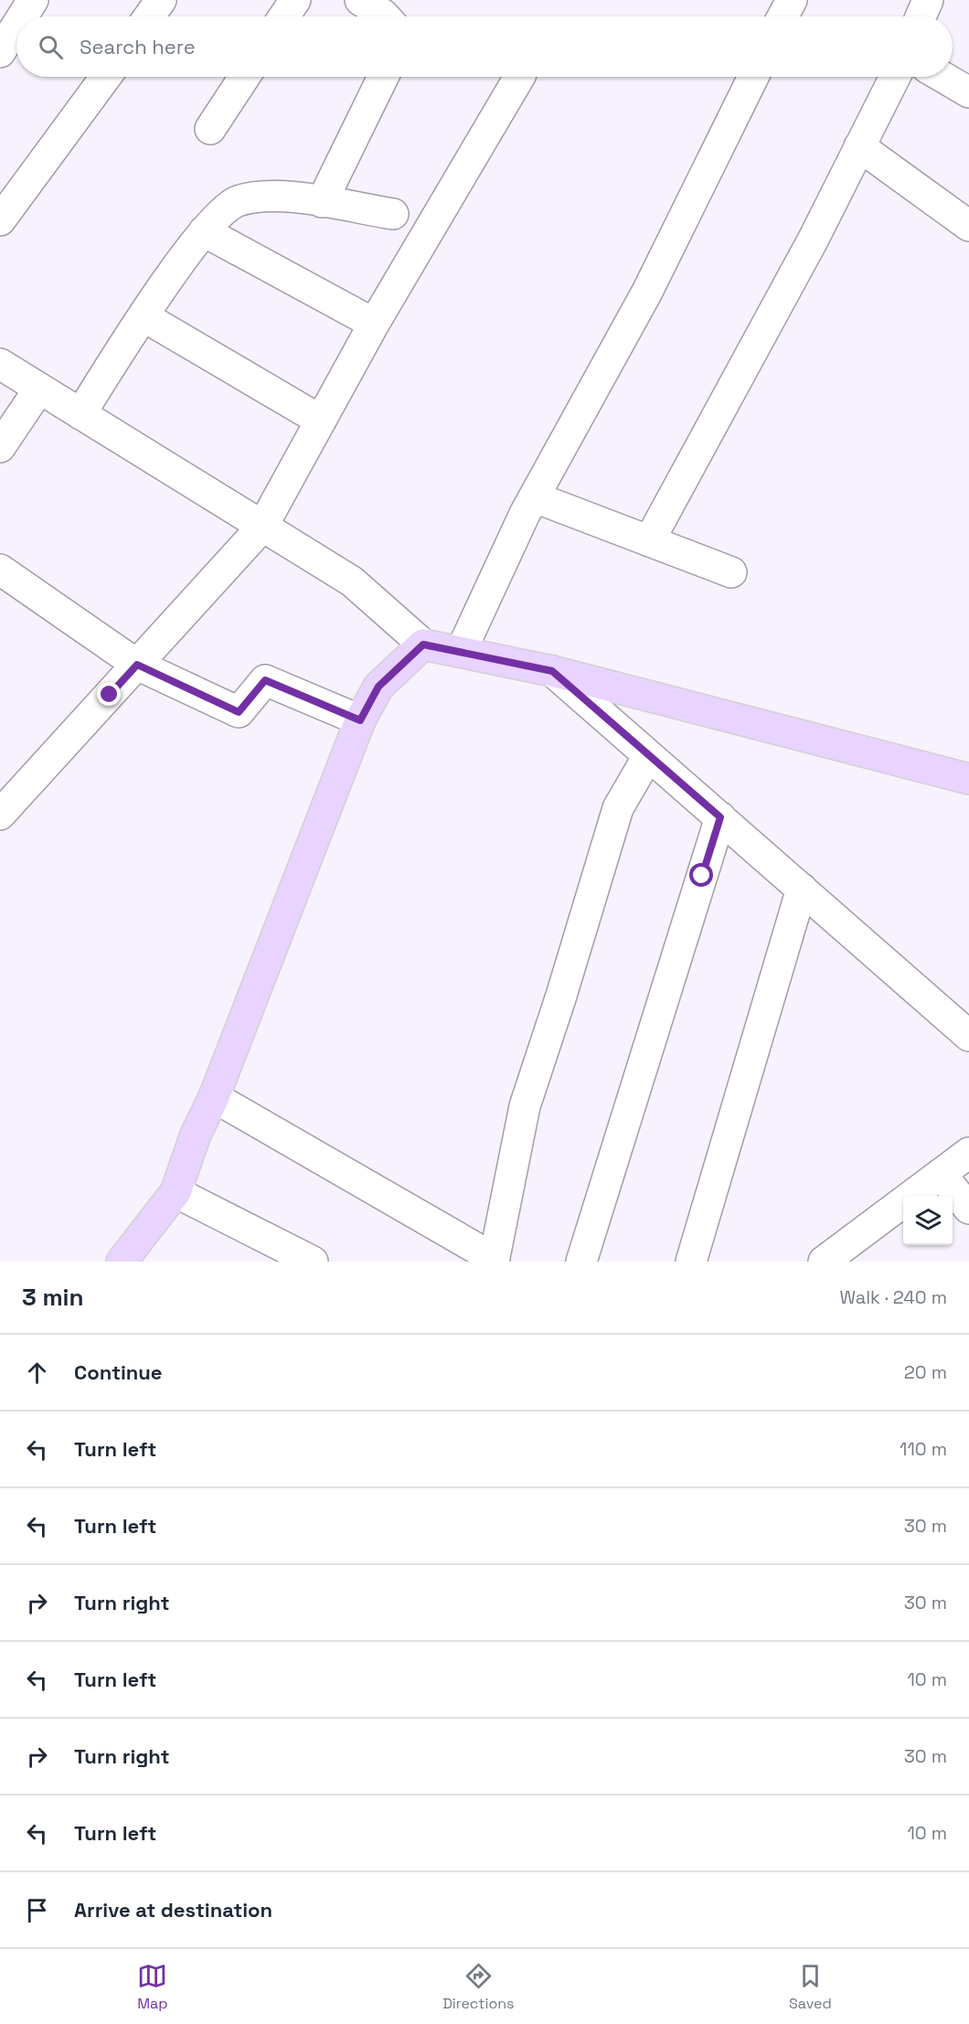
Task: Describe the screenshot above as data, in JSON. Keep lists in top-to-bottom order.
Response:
{
  "page": {
    "search": "Search here",
    "heading": ["3 min", "Walk · 240 m"],
    "list": [
      ["Continue", "20 m"],
      ["Turn left", "110 m"],
      ["Turn left", "30 m"],
      ["Turn right", "30 m"],
      ["Turn left", "10 m"],
      ["Turn right", "30 m"],
      ["Turn left", "10 m"],
      "Arrive at destination"
    ],
    "nav": ["Map", "Directions", "Saved"]
  }
}
